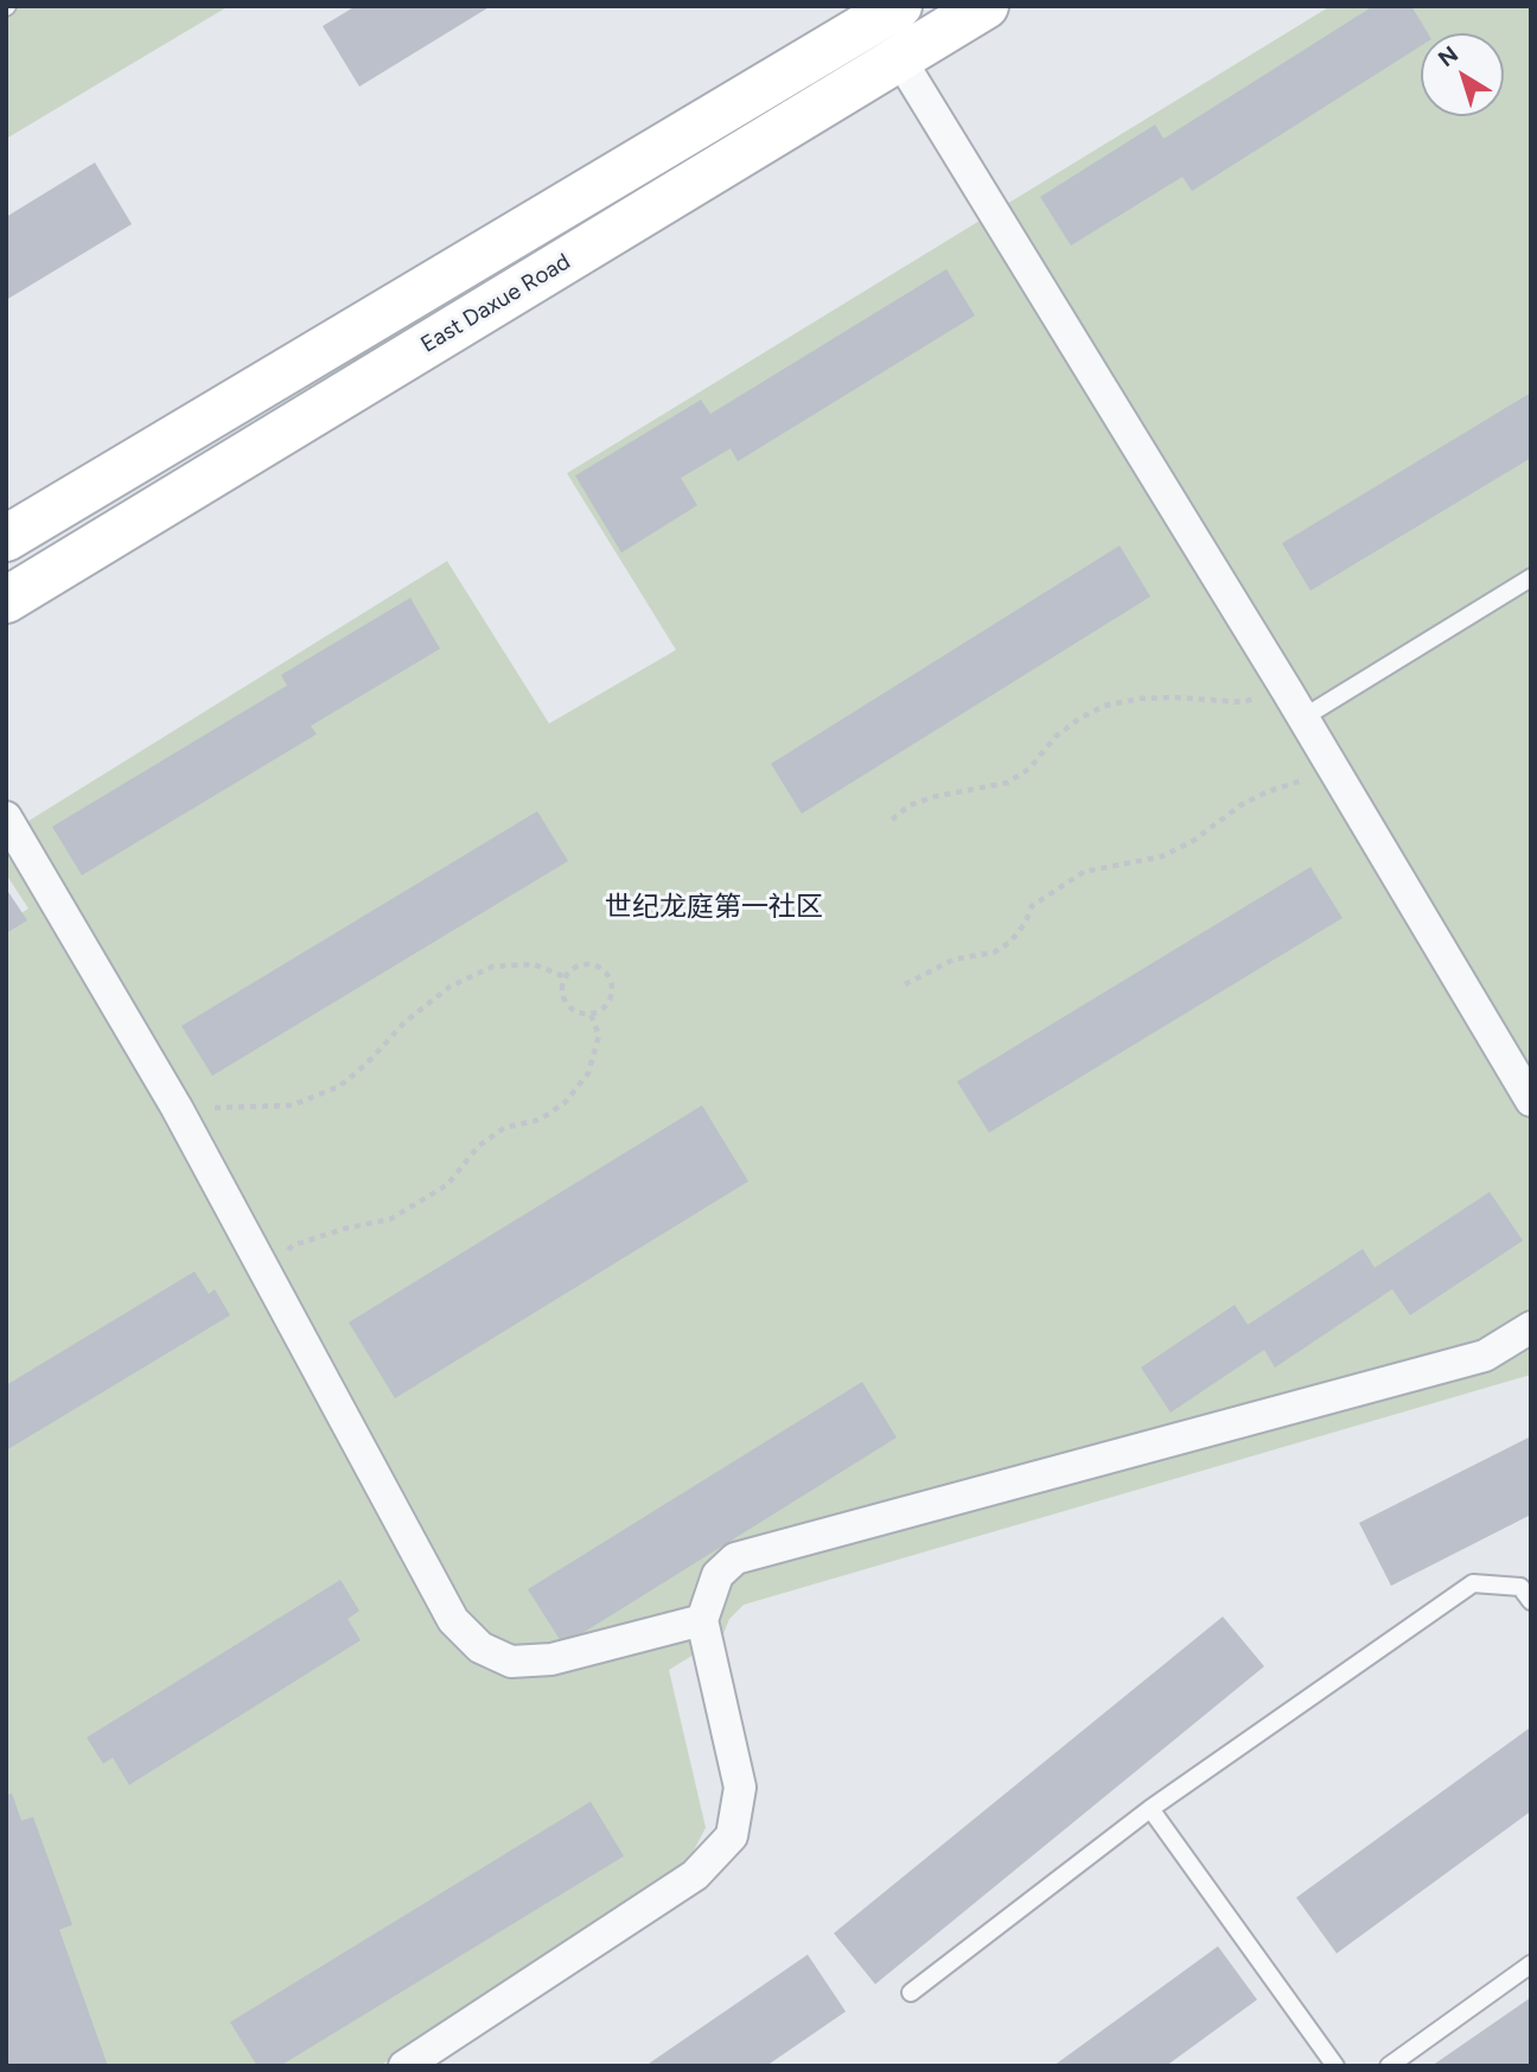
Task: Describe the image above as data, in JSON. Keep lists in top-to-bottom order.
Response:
{
  "streets": {
    "main road": ["East Daxue Road"]
  },
  "districts": ["世纪龙庭第一社区"],
  "north": "top left"
}
